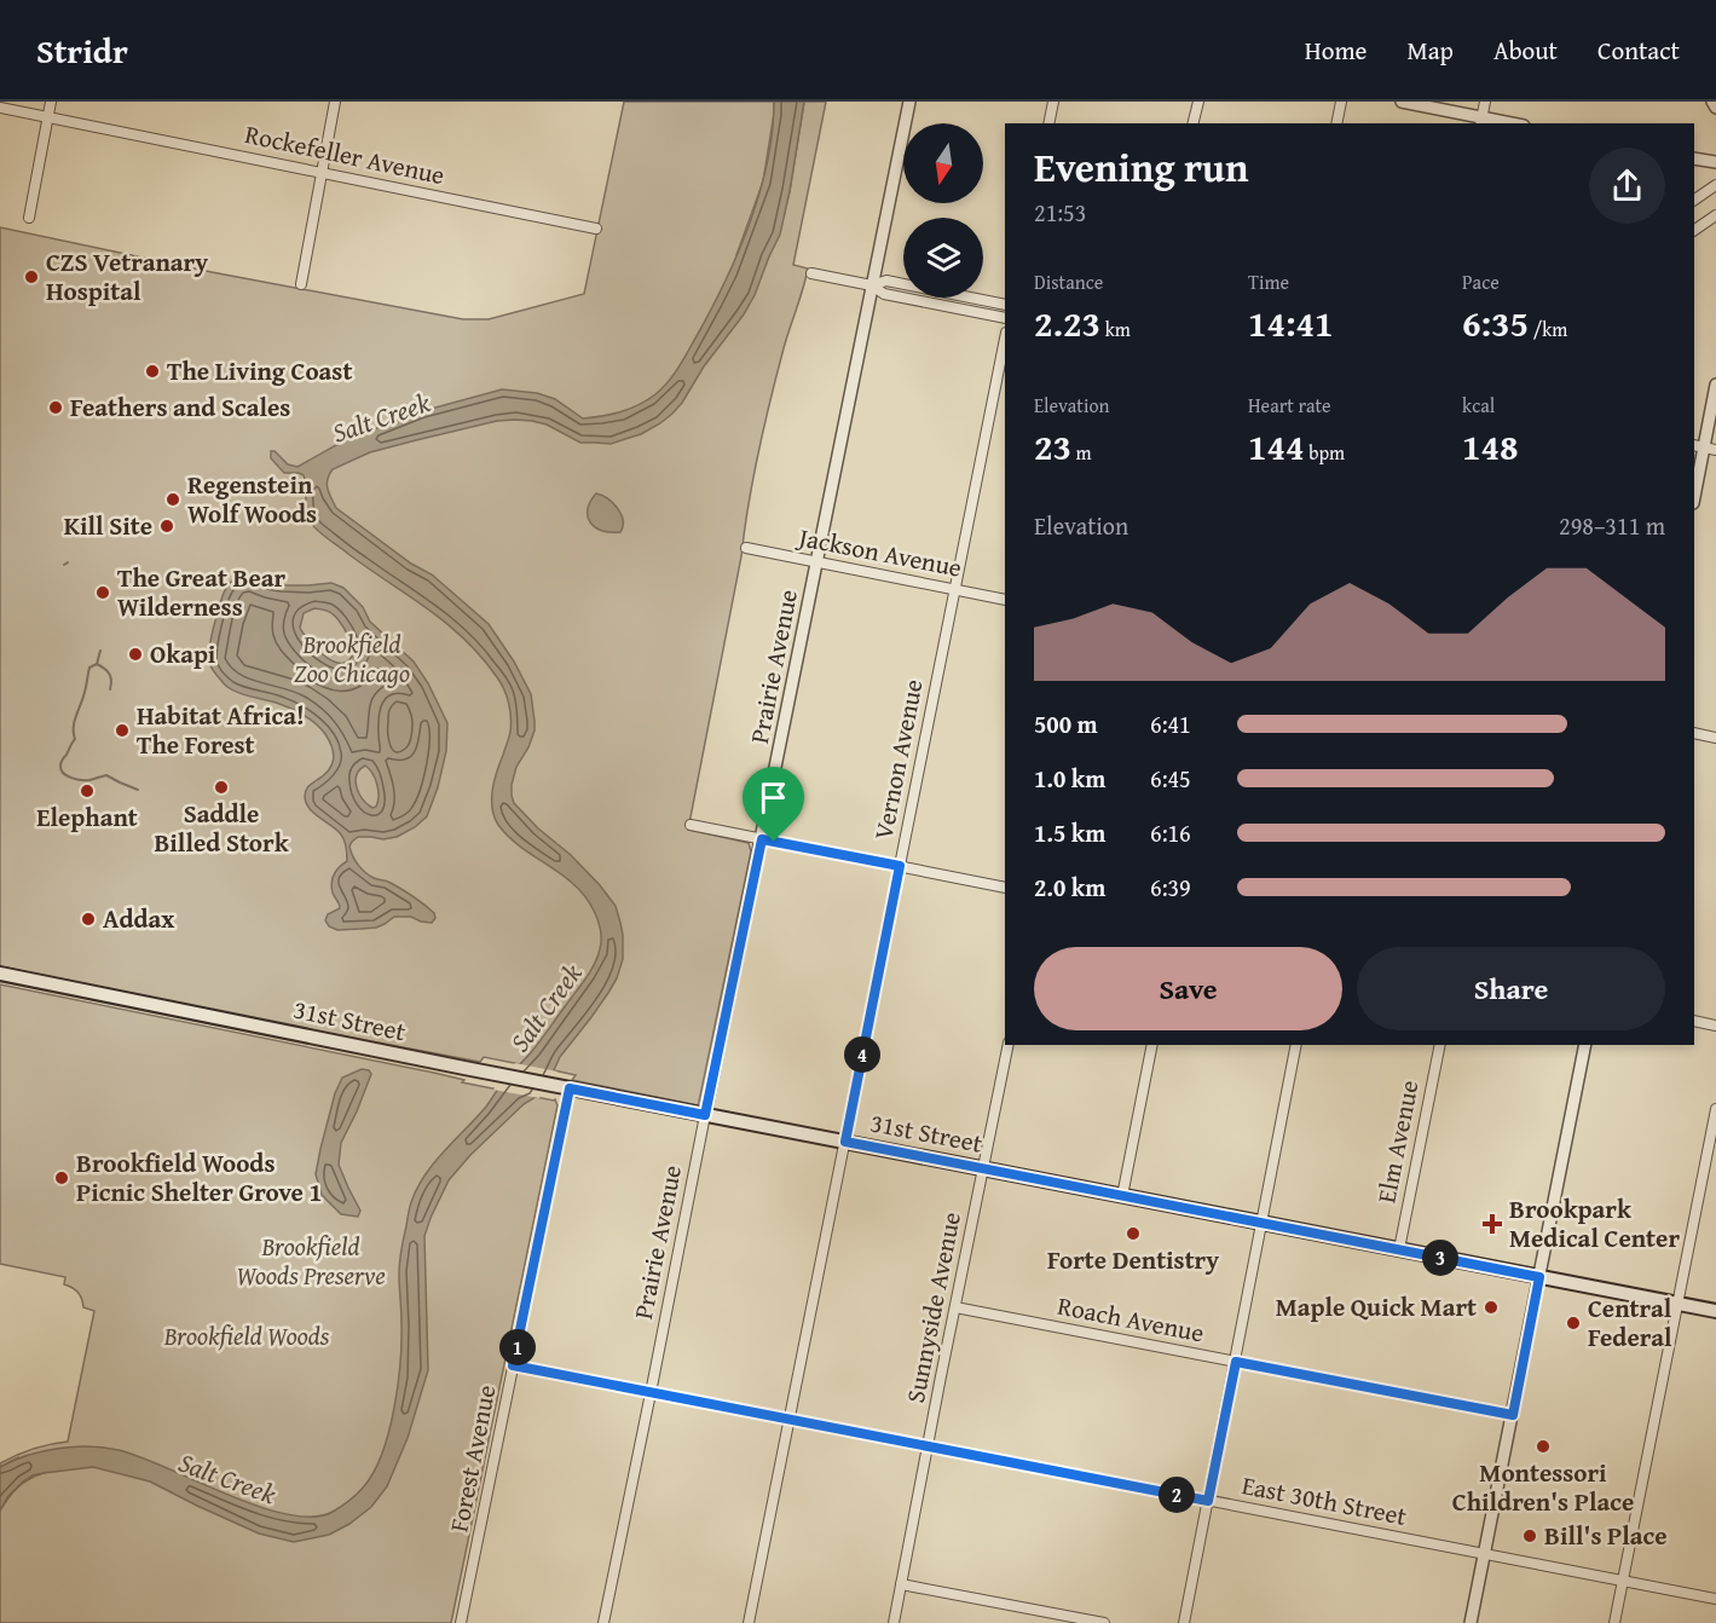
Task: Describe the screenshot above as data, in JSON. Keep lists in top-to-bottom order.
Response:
{
  "streets": {
    "main road": ["31st Street"],
    "street": [
      "Rockefeller Avenue",
      "Jackson Avenue",
      "Prairie Avenue",
      "Vernon Avenue",
      "Elm Avenue",
      "Sunnyside Avenue",
      "Roach Avenue",
      "Forest Avenue",
      "East 30th Street"
    ]
  },
  "crossings": [
    ["Jackson Avenue", "Prairie Avenue"],
    ["Jackson Avenue", "Vernon Avenue"],
    ["Prairie Avenue", "31st Street"],
    ["Prairie Avenue", "East 30th Street"],
    ["Vernon Avenue", "31st Street"],
    ["Vernon Avenue", "East 30th Street"],
    ["31st Street", "Elm Avenue"],
    ["31st Street", "Sunnyside Avenue"],
    ["31st Street", "Forest Avenue"],
    ["Sunnyside Avenue", "Roach Avenue"],
    ["Sunnyside Avenue", "East 30th Street"],
    ["Forest Avenue", "East 30th Street"]
  ],
  "water": ["Salt Creek"],
  "parks": ["Brookfield Zoo Chicago", "Brookfield Woods Preserve", "Brookfield Woods"],
  "places": {
    "other": [
      "CZS Vetranary Hospital",
      "The Living Coast",
      "Feathers and Scales",
      "Regenstein Wolf Woods",
      "Kill Site",
      "The Great Bear Wilderness",
      "Okapi",
      "Habitat Africa! The Forest",
      "Saddle Billed Stork",
      "Elephant",
      "Addax",
      "Brookfield Woods Picnic Shelter Grove 1",
      "Forte Dentistry",
      "Maple Quick Mart",
      "Central Federal",
      "Montessori Children's Place",
      "Bill's Place"
    ],
    "health": ["Brookpark Medical Center"]
  },
  "north": "bottom",
  "page": {
    "header": "Stridr",
    "nav": [
      "Home",
      "Map",
      "About",
      "Contact"
    ],
    "heading": ["Evening run", "21:53"],
    "stats": [
      ["Distance", "2.23 km"],
      ["Time", "14:41"],
      ["Pace", "6:35 /km"],
      ["Elevation", "23 m"],
      ["Heart rate", "144 bpm"],
      ["kcal", "148"]
    ],
    "chart": ["Elevation", "298–311 m"],
    "list": [
      {
        "name": "500 m",
        "note": "6:41"
      },
      {
        "name": "1.0 km",
        "note": "6:45"
      },
      {
        "name": "1.5 km",
        "note": "6:16"
      },
      {
        "name": "2.0 km",
        "note": "6:39"
      }
    ],
    "buttons": ["Save", "Share"],
    "pins": [
      "4",
      "3",
      "1",
      "2"
    ]
  }
}
